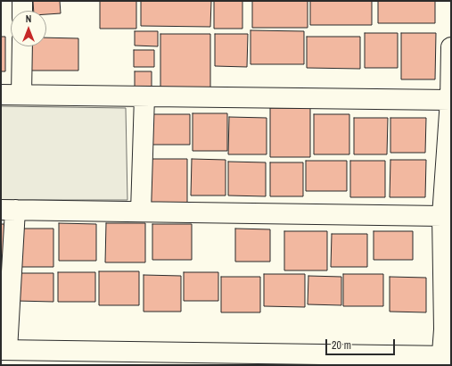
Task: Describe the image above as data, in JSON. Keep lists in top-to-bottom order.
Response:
{
  "scale_bar": "20 m",
  "north": "top"
}
